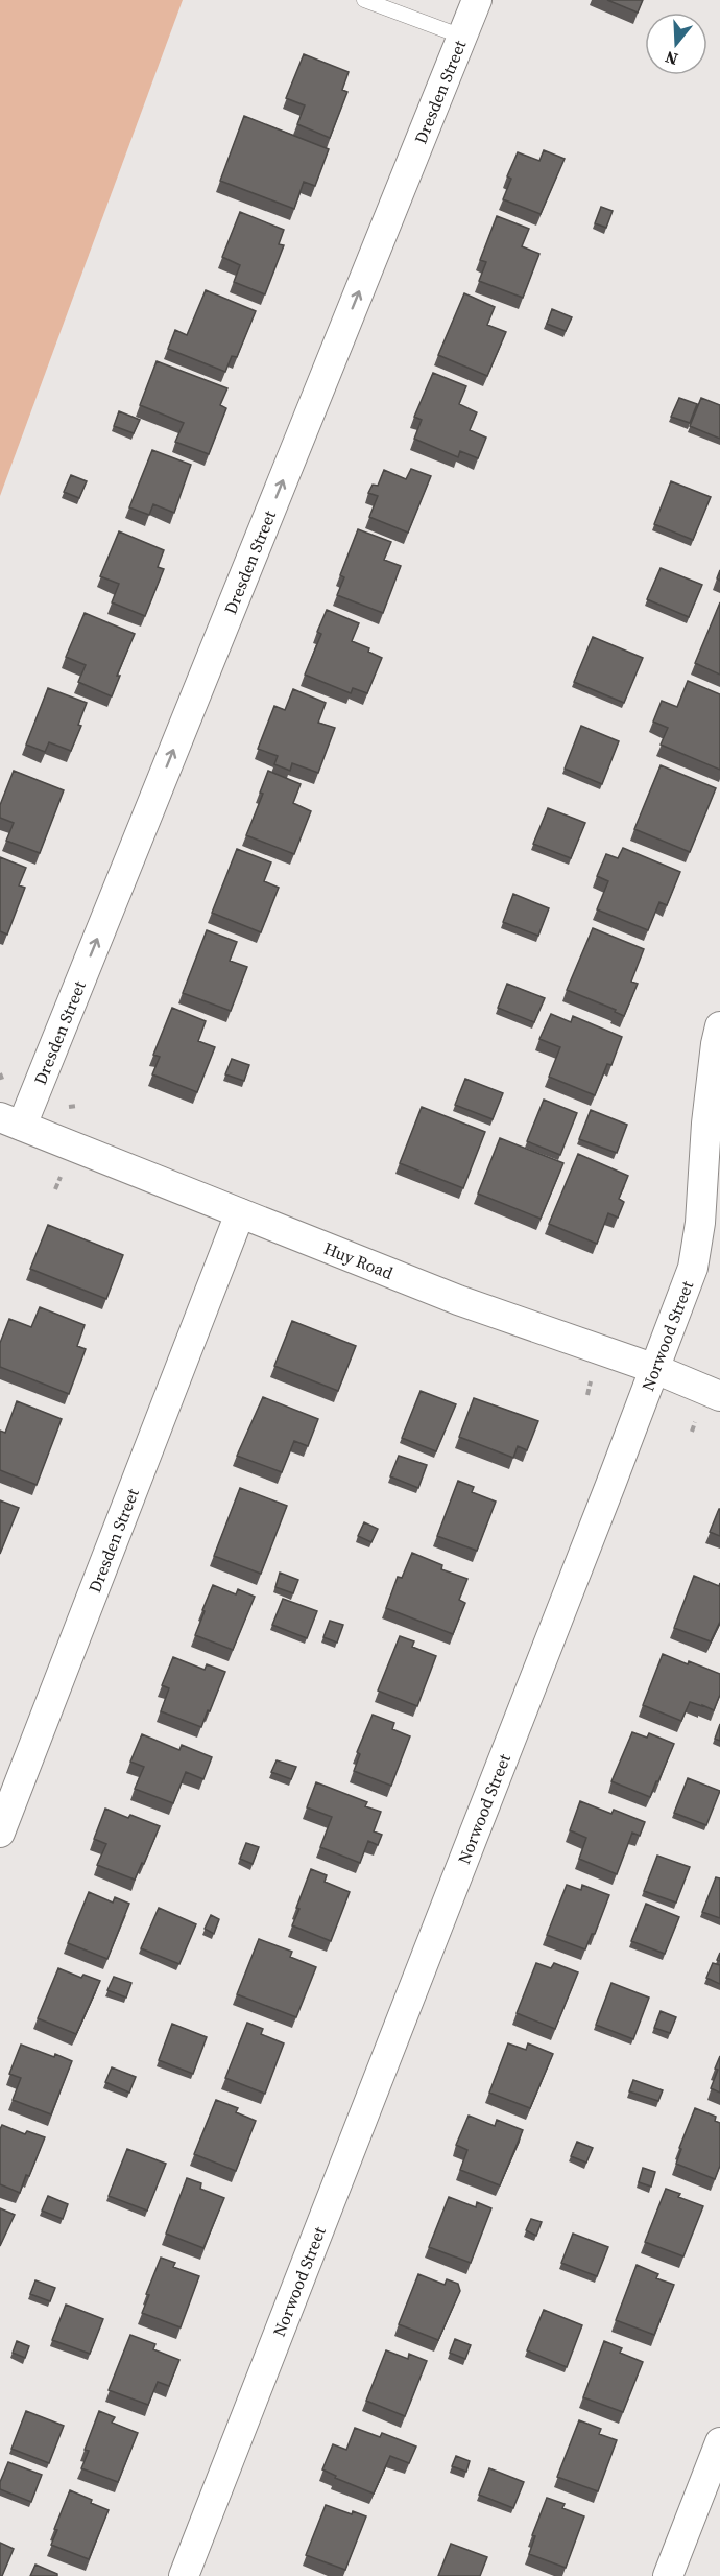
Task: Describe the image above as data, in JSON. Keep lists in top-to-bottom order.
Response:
{
  "streets": {
    "street": ["Dresden Street", "Huy Road", "Norwood Street"]
  },
  "crossings": [
    ["Dresden Street", "Huy Road"],
    ["Huy Road", "Norwood Street"]
  ],
  "one_way": ["Dresden Street"],
  "north": "bottom"
}
